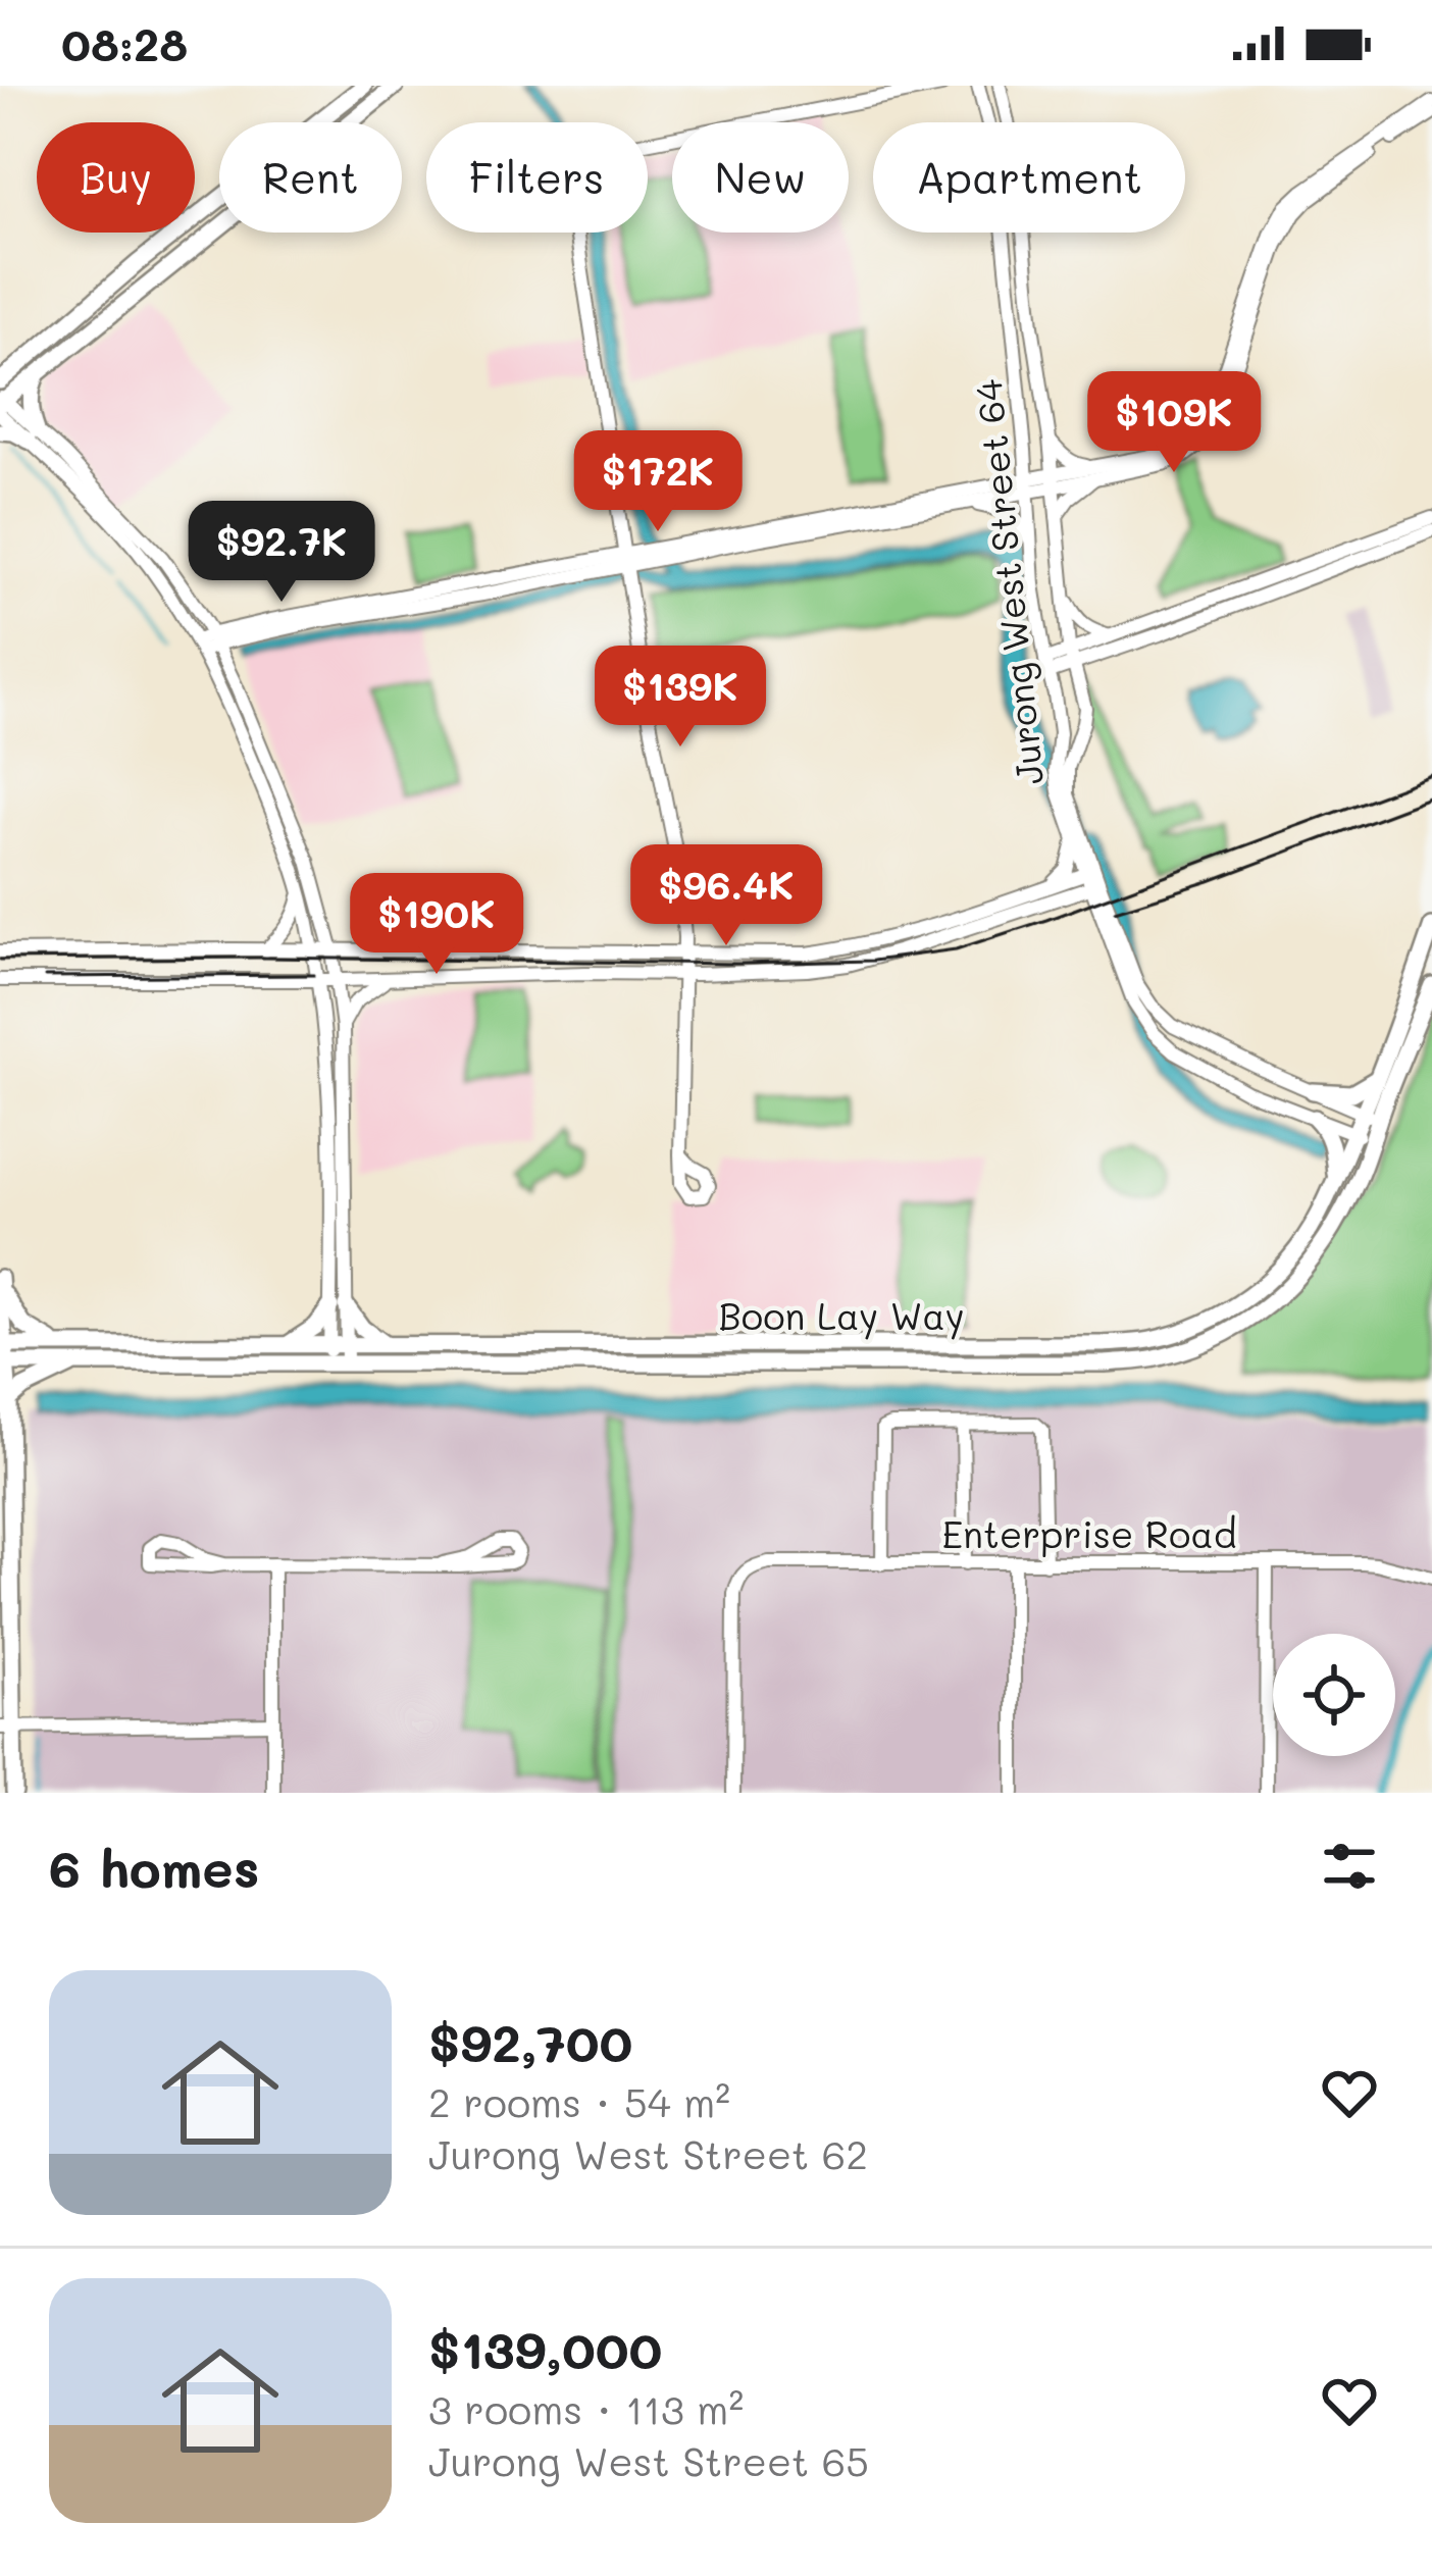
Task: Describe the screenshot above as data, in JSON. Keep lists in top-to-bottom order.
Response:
{
  "streets": {
    "main road": ["Boon Lay Way"],
    "street": ["Jurong West Street 64", "Enterprise Road"]
  },
  "crossings": [
    ["Jurong West Street 64", "Boon Lay Way"]
  ],
  "page": {
    "status": "08:28",
    "chip": [
      "Buy",
      "Rent",
      "Filters",
      "New",
      "Apartment"
    ],
    "price": [
      "$109K",
      "$172K",
      "$92.7K",
      "$139K",
      "$96.4K",
      "$190K"
    ],
    "heading": "6 homes",
    "list": [
      {
        "name": "$92,700",
        "note": "2 rooms · 54 m² · Jurong West Street 62"
      },
      {
        "name": "$139,000",
        "note": "3 rooms · 113 m² · Jurong West Street 65"
      }
    ]
  }
}
